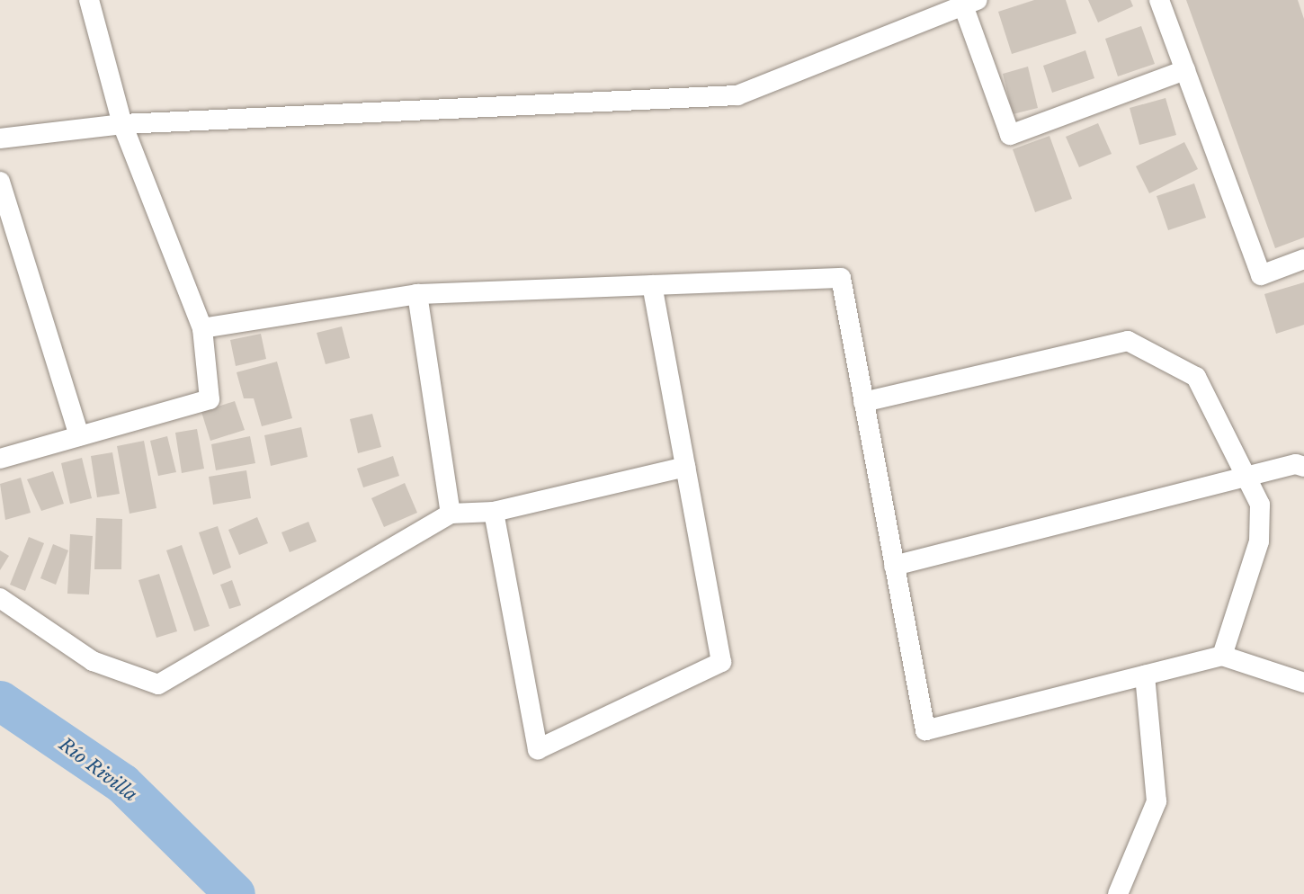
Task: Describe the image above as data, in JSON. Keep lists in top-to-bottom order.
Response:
{
  "water": ["Río Rivilla"]
}
